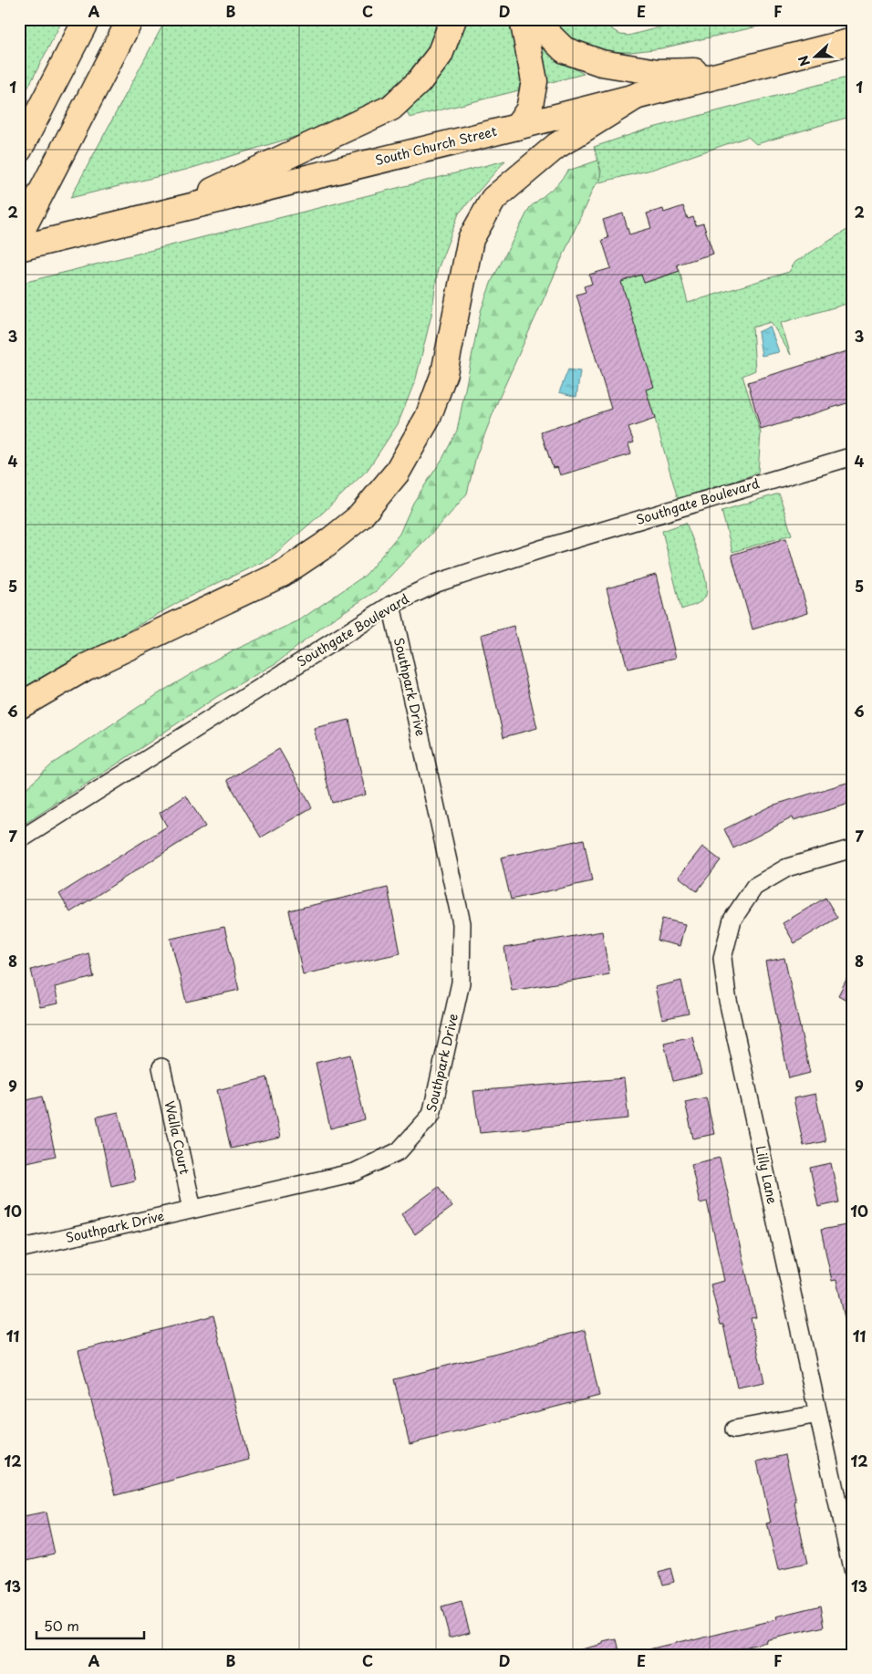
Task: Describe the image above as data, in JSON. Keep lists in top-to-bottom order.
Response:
{
  "streets": {
    "highway": ["South Church Street"],
    "street": [
      "Southgate Boulevard",
      "Southpark Drive",
      "Walla Court",
      "Lilly Lane"
    ]
  },
  "crossings": [
    ["Southgate Boulevard", "Southpark Drive"],
    ["Southpark Drive", "Walla Court"]
  ],
  "scale_bar": "50 m",
  "north": "left",
  "grid": {
    "columns": [
      "A",
      "B",
      "C",
      "D",
      "E",
      "F"
    ],
    "rows": [
      "1",
      "2",
      "3",
      "4",
      "5",
      "6",
      "7",
      "8",
      "9",
      "10",
      "11",
      "12",
      "13"
    ]
  }
}
